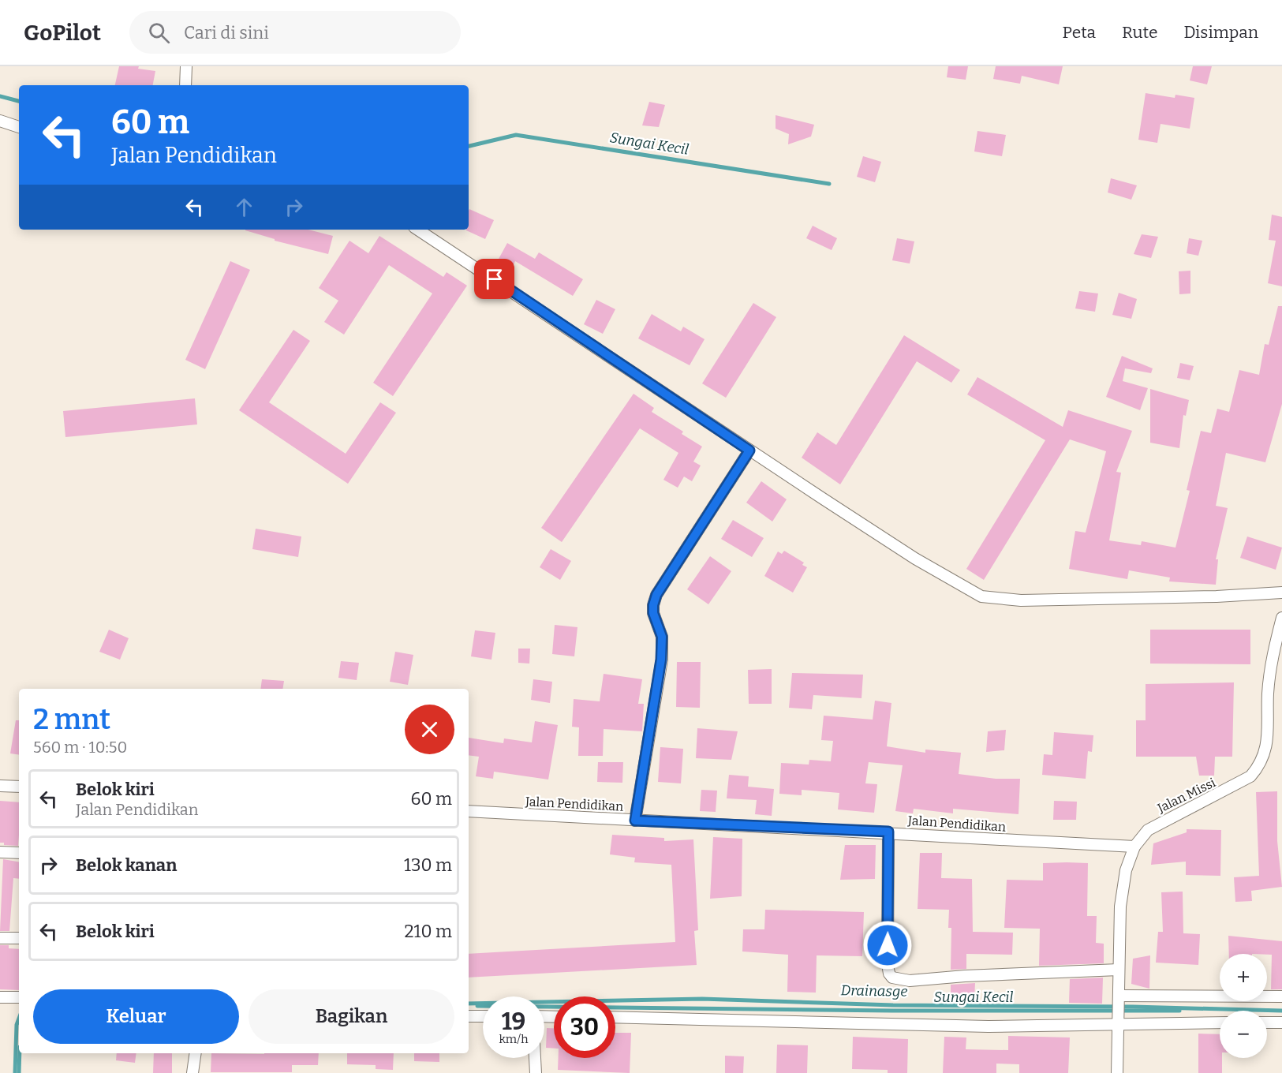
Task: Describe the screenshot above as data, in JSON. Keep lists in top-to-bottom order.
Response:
{
  "streets": {
    "street": ["Jalan Missi", "Jalan Pendidikan"]
  },
  "crossings": [
    ["Jalan Missi", "Jalan Pendidikan"]
  ],
  "water": ["Sungai Kecil", "Drainasge"],
  "page": {
    "header": "GoPilot",
    "search": "Cari di sini",
    "nav": ["Peta", "Rute", "Disimpan"],
    "turn": ["60 m", "Jalan Pendidikan"],
    "heading": ["2 mnt", "560 m · 10:50"],
    "list": [
      {
        "name": "Belok kiri",
        "note": "Jalan Pendidikan",
        "value": "60 m"
      },
      {
        "name": "Belok kanan",
        "value": "130 m"
      },
      {
        "name": "Belok kiri",
        "value": "210 m"
      }
    ],
    "map_buttons": ["+", "−"],
    "buttons": ["Keluar", "Bagikan"],
    "speed": "19 km/h",
    "limit": "30"
  }
}
